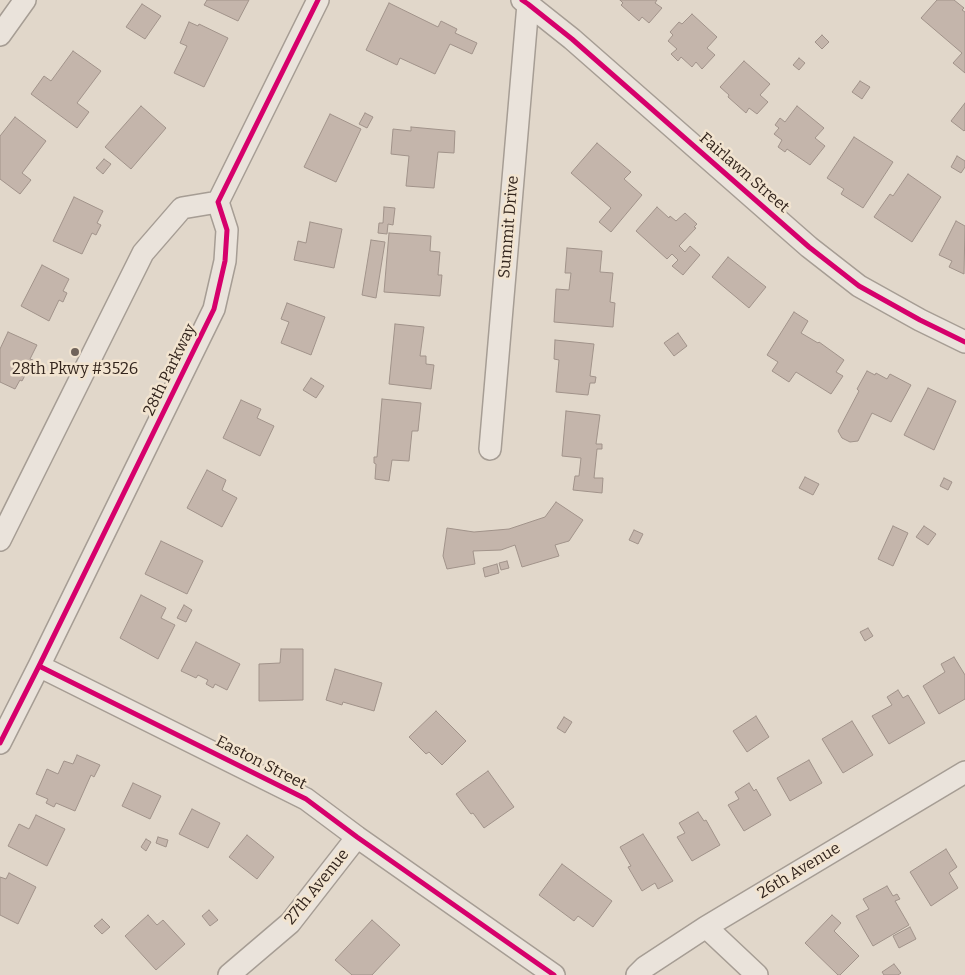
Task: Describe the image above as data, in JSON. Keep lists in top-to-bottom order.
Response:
{
  "streets": {
    "street": [
      "Fairlawn Street",
      "Summit Drive",
      "28th Parkway",
      "Easton Street",
      "26th Avenue",
      "27th Avenue"
    ]
  },
  "crossings": [
    ["Fairlawn Street", "Summit Drive"],
    ["28th Parkway", "Easton Street"],
    ["Easton Street", "27th Avenue"]
  ],
  "places": ["28th Pkwy #3526"]
}
